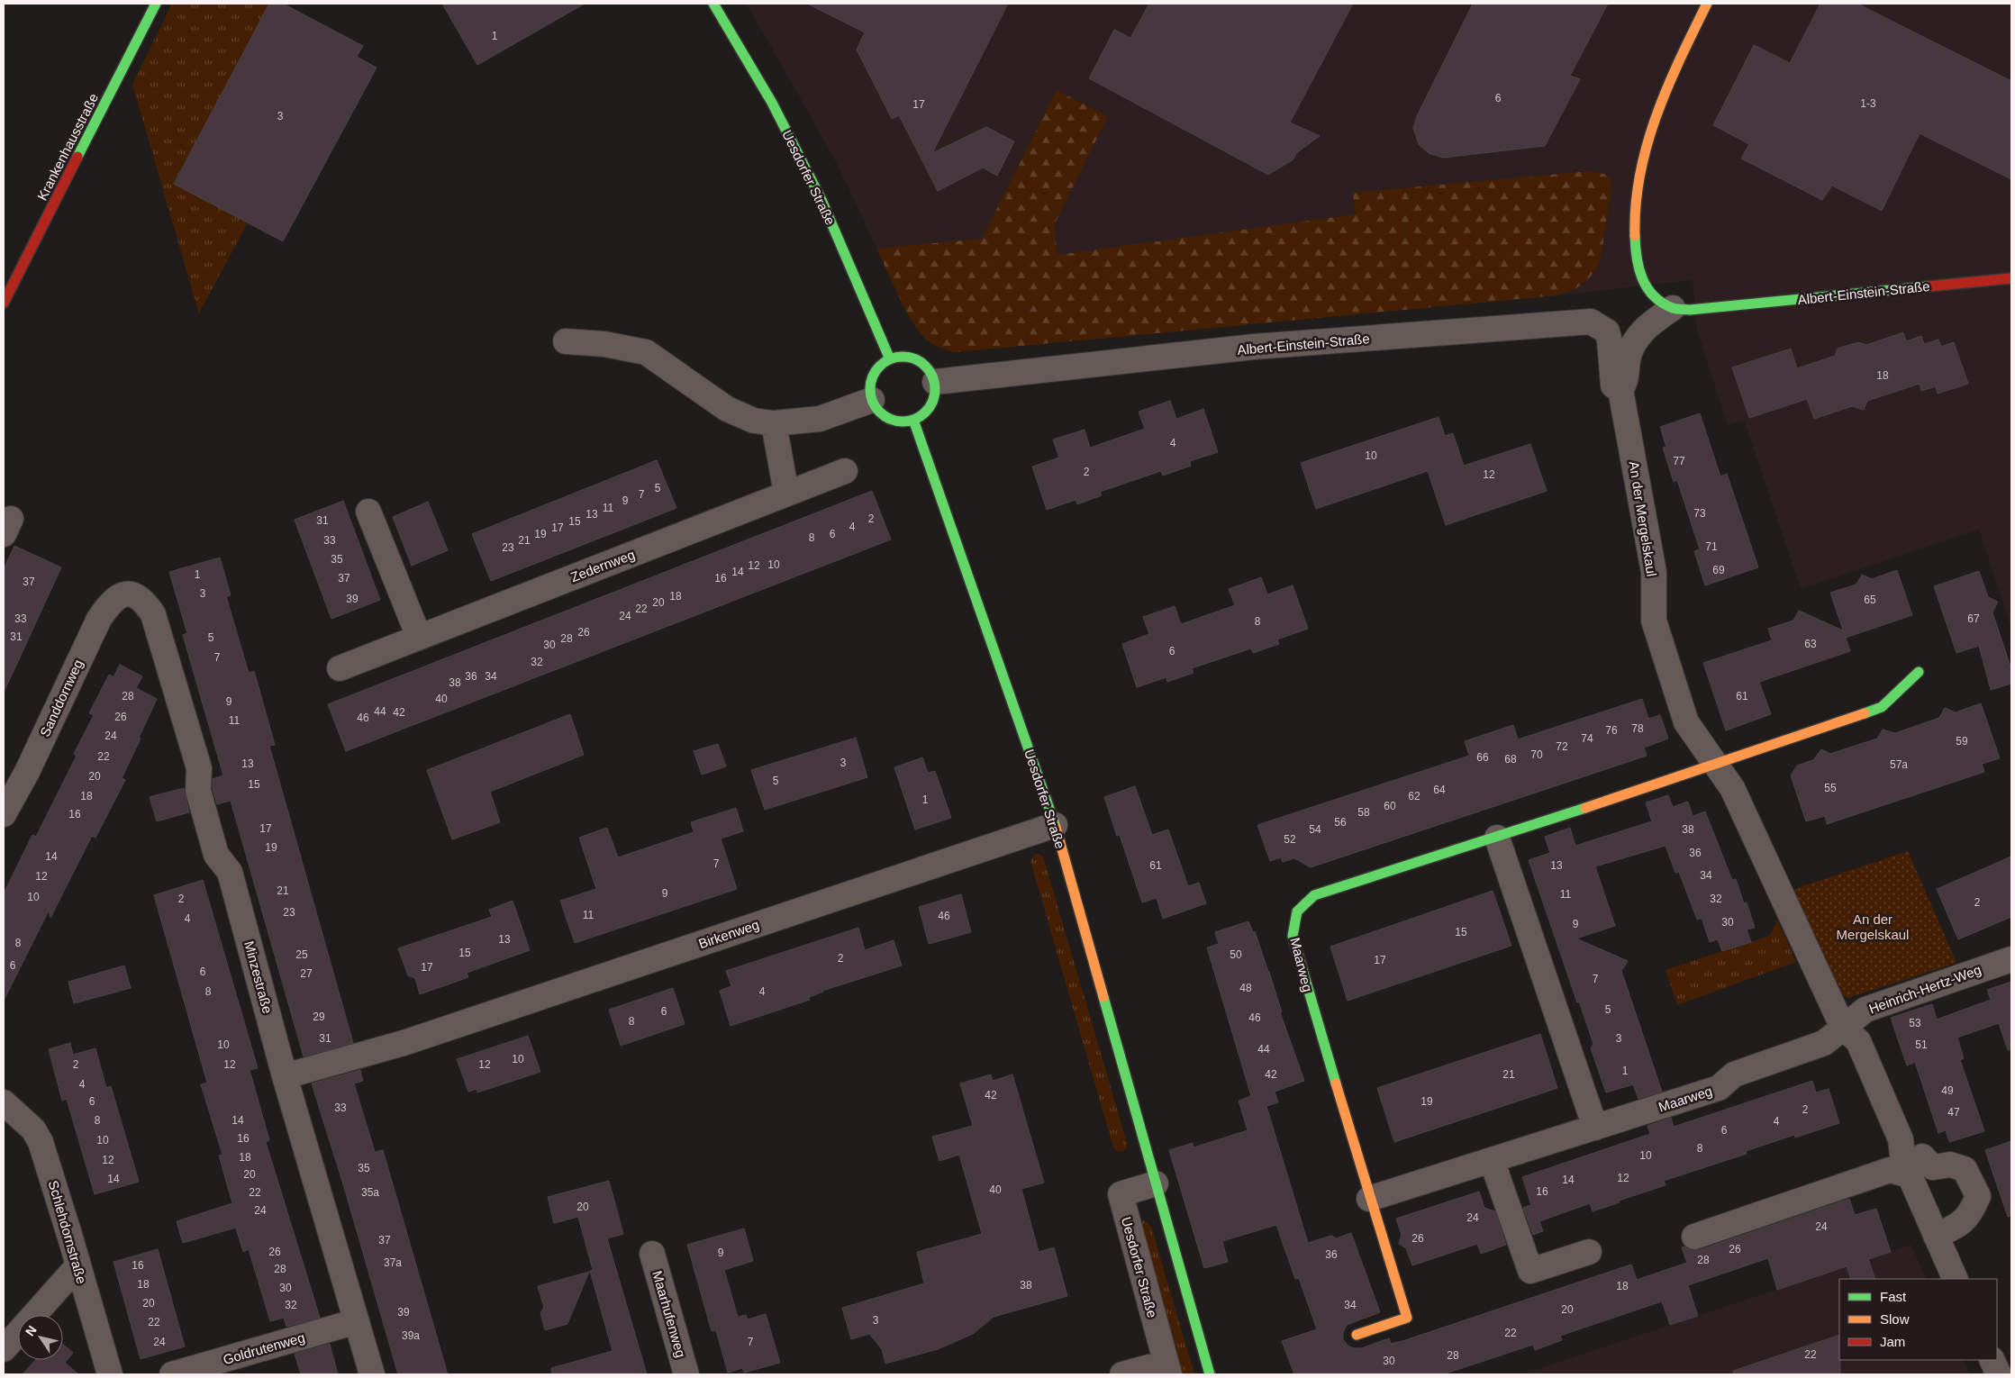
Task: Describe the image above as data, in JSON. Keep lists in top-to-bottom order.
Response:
{
  "streets": {
    "street": [
      "Krankenhausstraße",
      "Uesdorfer Straße",
      "Albert-Einstein-Straße",
      "An der Mergelskaul",
      "Zedernweg",
      "Sanddornweg",
      "Birkenweg",
      "Maarweg",
      "Minzestraße",
      "Heinrich-Hertz-Weg",
      "Schlehdornstraße",
      "Maarhufenweg",
      "Goldrutenweg"
    ]
  },
  "crossings": [
    ["Uesdorfer Straße", "Albert-Einstein-Straße"],
    ["Uesdorfer Straße", "Birkenweg"],
    ["Albert-Einstein-Straße", "An der Mergelskaul"],
    ["An der Mergelskaul", "Maarweg"],
    ["An der Mergelskaul", "Heinrich-Hertz-Weg"],
    ["Sanddornweg", "Minzestraße"],
    ["Birkenweg", "Minzestraße"],
    ["Maarweg", "Heinrich-Hertz-Weg"],
    ["Minzestraße", "Goldrutenweg"]
  ],
  "parks": ["An der Mergelskaul"],
  "house_numbers": [
    "1",
    "6",
    "1-3",
    "17",
    "3",
    "18",
    "4",
    "10",
    "77",
    "2",
    "12",
    "5",
    "7",
    "9",
    "11",
    "73",
    "13",
    "2",
    "31",
    "15",
    "4",
    "17",
    "19",
    "6",
    "8",
    "33",
    "21",
    "71",
    "23",
    "35",
    "10",
    "12",
    "69",
    "14",
    "1",
    "37",
    "16",
    "37",
    "3",
    "18",
    "39",
    "65",
    "20",
    "22",
    "24",
    "33",
    "67",
    "8",
    "26",
    "31",
    "5",
    "28",
    "63",
    "30",
    "6",
    "7",
    "32",
    "36",
    "34",
    "38",
    "28",
    "61",
    "40",
    "9",
    "44",
    "42",
    "26",
    "46",
    "11",
    "78",
    "76",
    "24",
    "74",
    "59",
    "72",
    "70",
    "22",
    "66",
    "68",
    "3",
    "13",
    "57a",
    "20",
    "5",
    "15",
    "55",
    "64",
    "18",
    "62",
    "1",
    "60",
    "58",
    "16",
    "56",
    "17",
    "54",
    "38",
    "52",
    "19",
    "36",
    "14",
    "7",
    "61",
    "13",
    "34",
    "12",
    "21",
    "9",
    "11",
    "10",
    "2",
    "32",
    "2",
    "23",
    "11",
    "46",
    "4",
    "30",
    "9",
    "15",
    "13",
    "8",
    "15",
    "25",
    "50",
    "2",
    "17",
    "6",
    "17",
    "6",
    "27",
    "7",
    "48",
    "8",
    "4",
    "5",
    "6",
    "29",
    "46",
    "8",
    "53",
    "31",
    "3",
    "10",
    "51",
    "44",
    "10",
    "2",
    "12",
    "12",
    "1",
    "42",
    "21",
    "4",
    "49",
    "42",
    "6",
    "19",
    "33",
    "2",
    "47",
    "8",
    "14",
    "4",
    "6",
    "16",
    "10",
    "8",
    "10",
    "18",
    "12",
    "35",
    "20",
    "12",
    "14",
    "14",
    "40",
    "16",
    "22",
    "35a",
    "20",
    "24",
    "24",
    "24",
    "26",
    "37",
    "26",
    "26",
    "9",
    "36",
    "28",
    "37a",
    "16",
    "28",
    "18",
    "38",
    "18",
    "30",
    "20",
    "32",
    "34",
    "20",
    "39",
    "3",
    "22",
    "22",
    "39a",
    "24",
    "7",
    "22",
    "28",
    "30"
  ],
  "legend": ["Fast", "Slow", "Jam"],
  "north": "top left"
}
